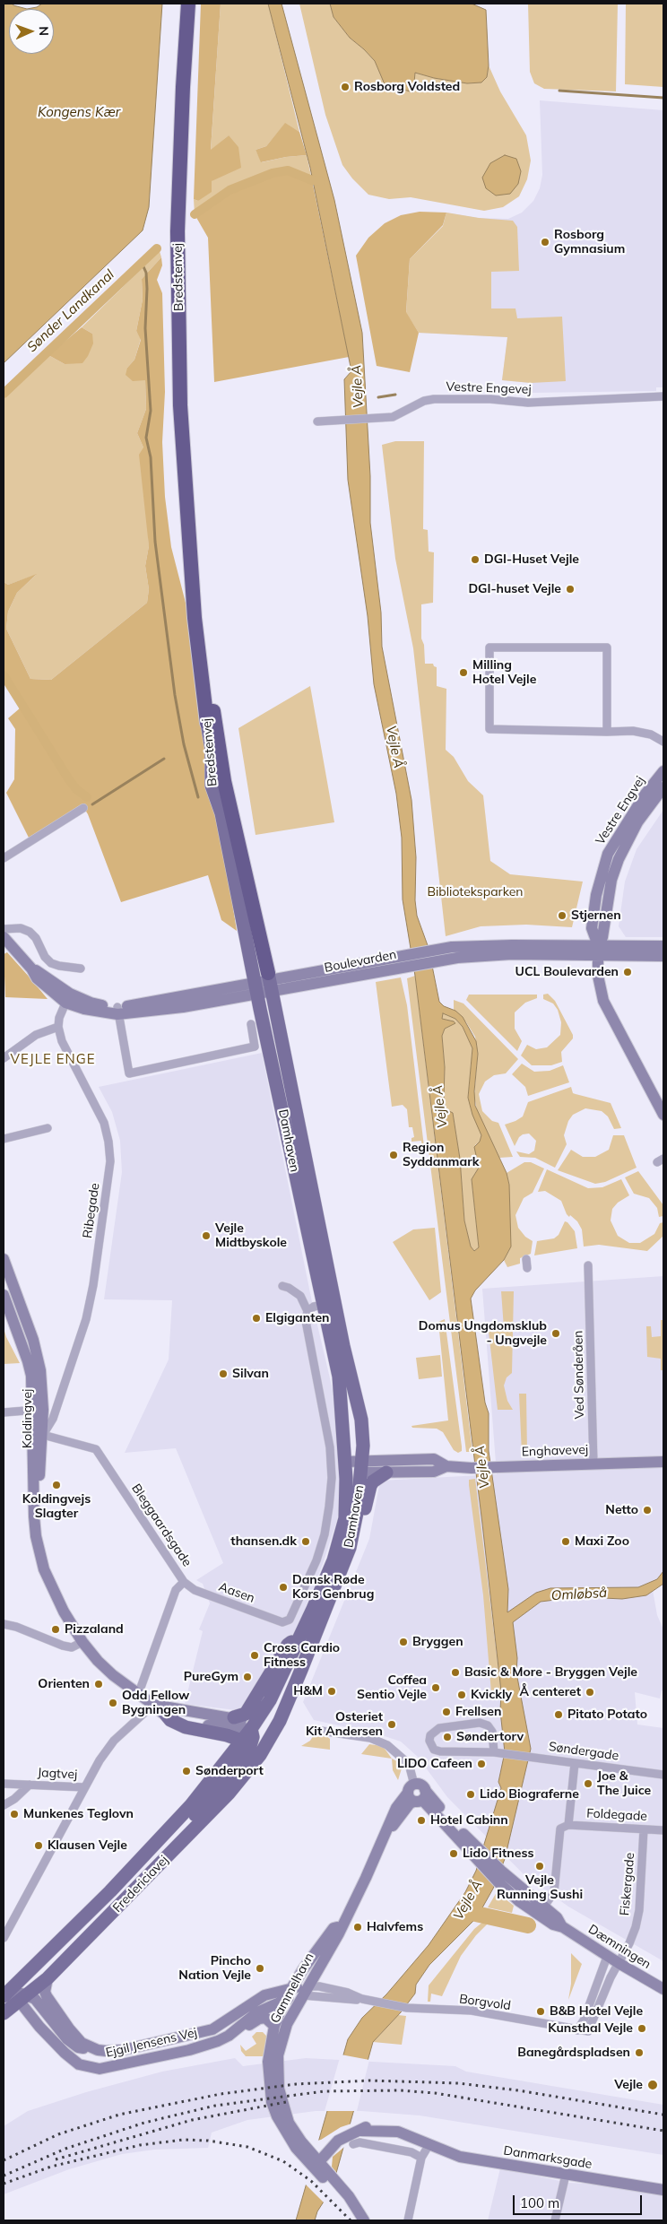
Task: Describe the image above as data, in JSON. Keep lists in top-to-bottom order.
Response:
{
  "streets": {
    "highway": ["Bredstenvej"],
    "main road": [
      "Vestre Engvej",
      "Boulevarden",
      "Damhaven",
      "Koldingvej",
      "Enghavevej",
      "Fredericiavej",
      "Dæmningen",
      "Gammelhavn",
      "Ejgil Jensens Vej",
      "Danmarksgade"
    ],
    "street": [
      "Vestre Engevej",
      "Ribegade",
      "Ved Sønderåen",
      "Bleggaardsgade",
      "Aasen",
      "Søndergade",
      "Jagtvej",
      "Foldegade",
      "Fiskergade",
      "Borgvold"
    ]
  },
  "crossings": [
    ["Bredstenvej", "Boulevarden"],
    ["Bredstenvej", "Damhaven"],
    ["Vestre Engvej", "Boulevarden"],
    ["Boulevarden", "Damhaven"],
    ["Damhaven", "Enghavevej"],
    ["Damhaven", "Fredericiavej"],
    ["Ribegade", "Koldingvej"],
    ["Ribegade", "Bleggaardsgade"],
    ["Ved Sønderåen", "Enghavevej"],
    ["Koldingvej", "Bleggaardsgade"],
    ["Bleggaardsgade", "Aasen"],
    ["Søndergade", "Foldegade"],
    ["Foldegade", "Fiskergade"],
    ["Foldegade", "Dæmningen"],
    ["Fredericiavej", "Ejgil Jensens Vej"],
    ["Fiskergade", "Dæmningen"],
    ["Fiskergade", "Borgvold"],
    ["Dæmningen", "Gammelhavn"],
    ["Dæmningen", "Borgvold"],
    ["Gammelhavn", "Borgvold"],
    ["Gammelhavn", "Ejgil Jensens Vej"],
    ["Gammelhavn", "Danmarksgade"],
    ["Borgvold", "Ejgil Jensens Vej"]
  ],
  "districts": ["VEJLE ENGE"],
  "water": [
    "Kongens Kær",
    "Sønder Landkanal",
    "Vejle Å",
    "Omløbså"
  ],
  "parks": ["Biblioteksparken"],
  "places": [
    "Rosborg Voldsted",
    "Rosborg Gymnasium",
    "DGI-Huset Vejle",
    "DGI-huset Vejle",
    "Milling Hotel Vejle",
    "Stjernen",
    "UCL Boulevarden",
    "Region Syddanmark",
    "Vejle Midtbyskole",
    "Elgiganten",
    "Domus Ungdomsklub - Ungvejle",
    "Silvan",
    "Koldingvejs Slagter",
    "Netto",
    "thansen.dk",
    "Maxi Zoo",
    "Dansk Røde Kors Genbrug",
    "Pizzaland",
    "Bryggen",
    "Cross Cardio Fitness",
    "Basic & More - Bryggen Vejle",
    "PureGym",
    "Orienten",
    "Coffea Sentio Vejle",
    "H&M",
    "Å centeret",
    "Kvickly",
    "Odd Fellow Bygningen",
    "Frellsen",
    "Pitato Potato",
    "Osteriet Kit Andersen",
    "Søndertorv",
    "LIDO Cafeen",
    "Sønderport",
    "Joe & The Juice",
    "Lido Biograferne",
    "Munkenes Teglovn",
    "Hotel Cabinn",
    "Klausen Vejle",
    "Lido Fitness",
    "Vejle Running Sushi",
    "Halvfems",
    "Pincho Nation Vejle",
    "B&B Hotel Vejle",
    "Kunsthal Vejle",
    "Banegårdspladsen",
    "Vejle"
  ],
  "scale_bar": "100 m",
  "north": "right"
}
